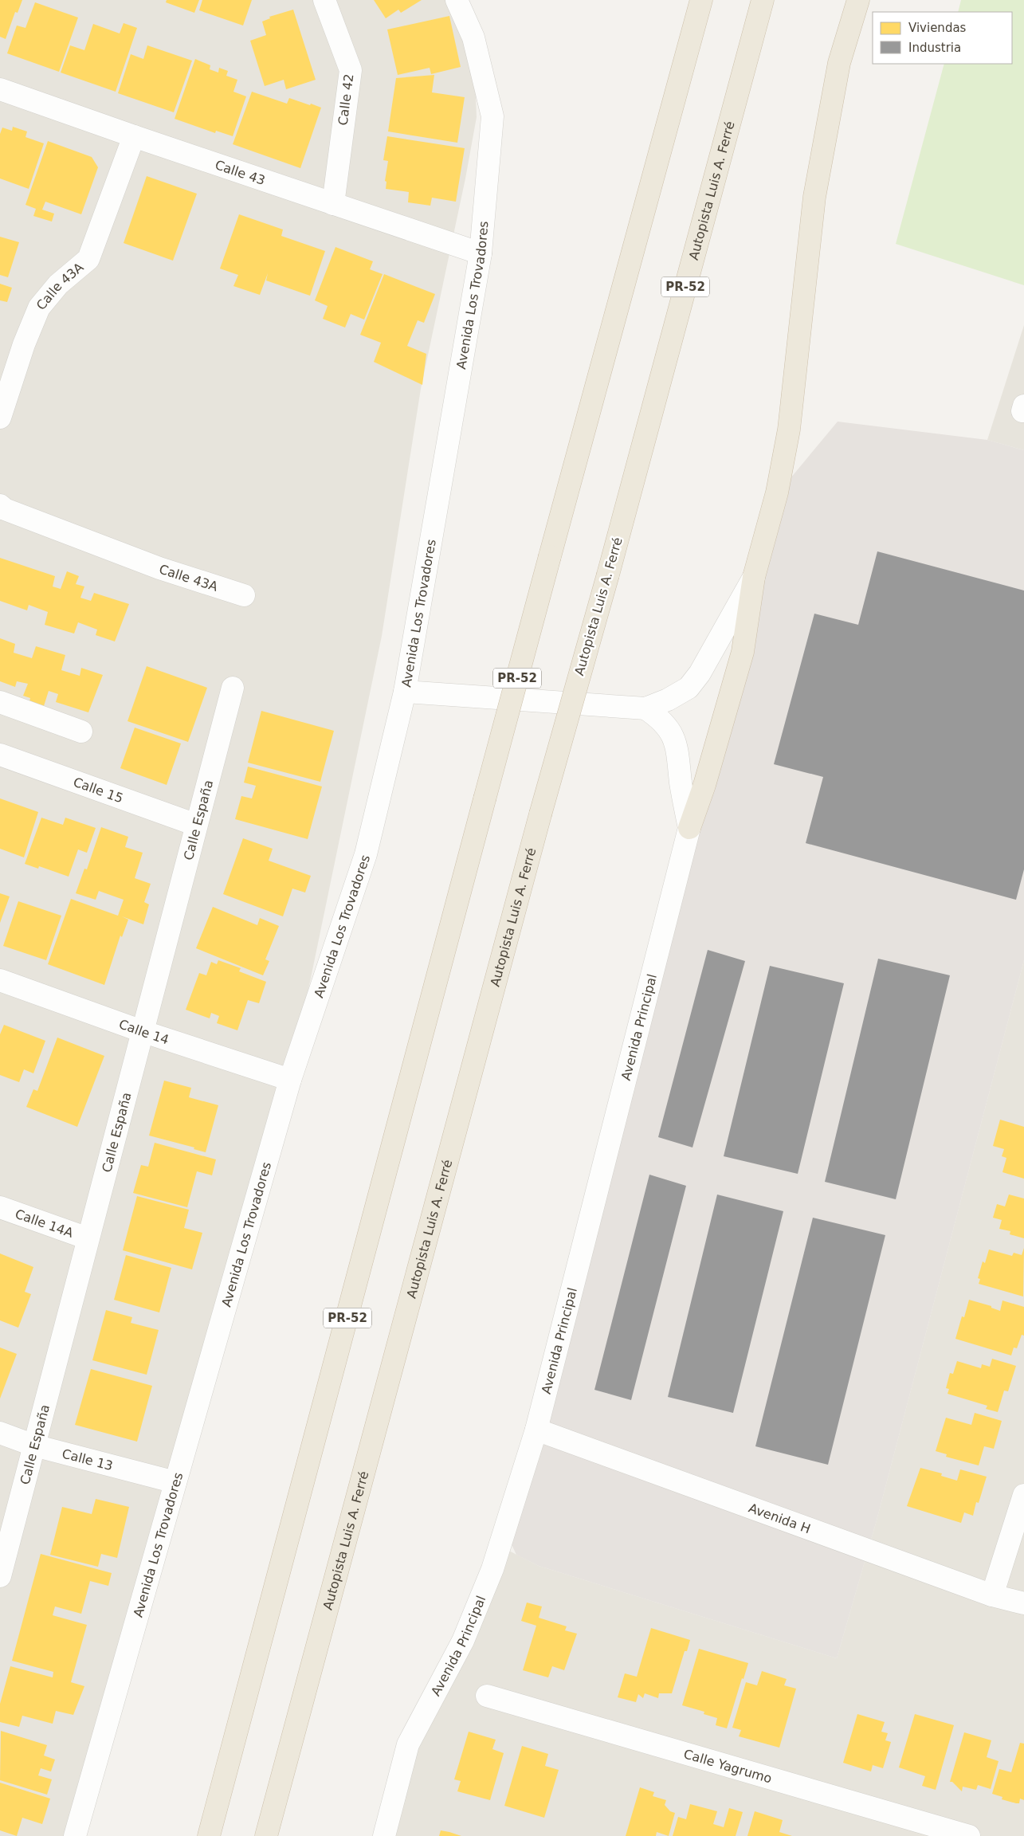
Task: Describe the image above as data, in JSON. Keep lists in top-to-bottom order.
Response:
{
  "streets": {
    "highway": ["Autopista Luis A. Ferré", "PR-52"],
    "street": [
      "Calle 42",
      "Calle 43",
      "Calle 43A",
      "Avenida Los Trovadores",
      "Calle 15",
      "Calle España",
      "Avenida Principal",
      "Calle 14",
      "Calle 14A",
      "Calle 13",
      "Avenida H",
      "Calle Yagrumo"
    ]
  },
  "crossings": [
    ["Calle 42", "Calle 43"],
    ["Calle 43", "Calle 43A"],
    ["Calle 43", "Avenida Los Trovadores"],
    ["Avenida Los Trovadores", "Calle 14"],
    ["Avenida Los Trovadores", "Calle 13"],
    ["Calle 15", "Calle España"],
    ["Calle España", "Calle 14"],
    ["Calle España", "Calle 14A"],
    ["Calle España", "Calle 13"],
    ["Avenida Principal", "Avenida H"]
  ],
  "legend": ["Viviendas", "Industria"]
}
